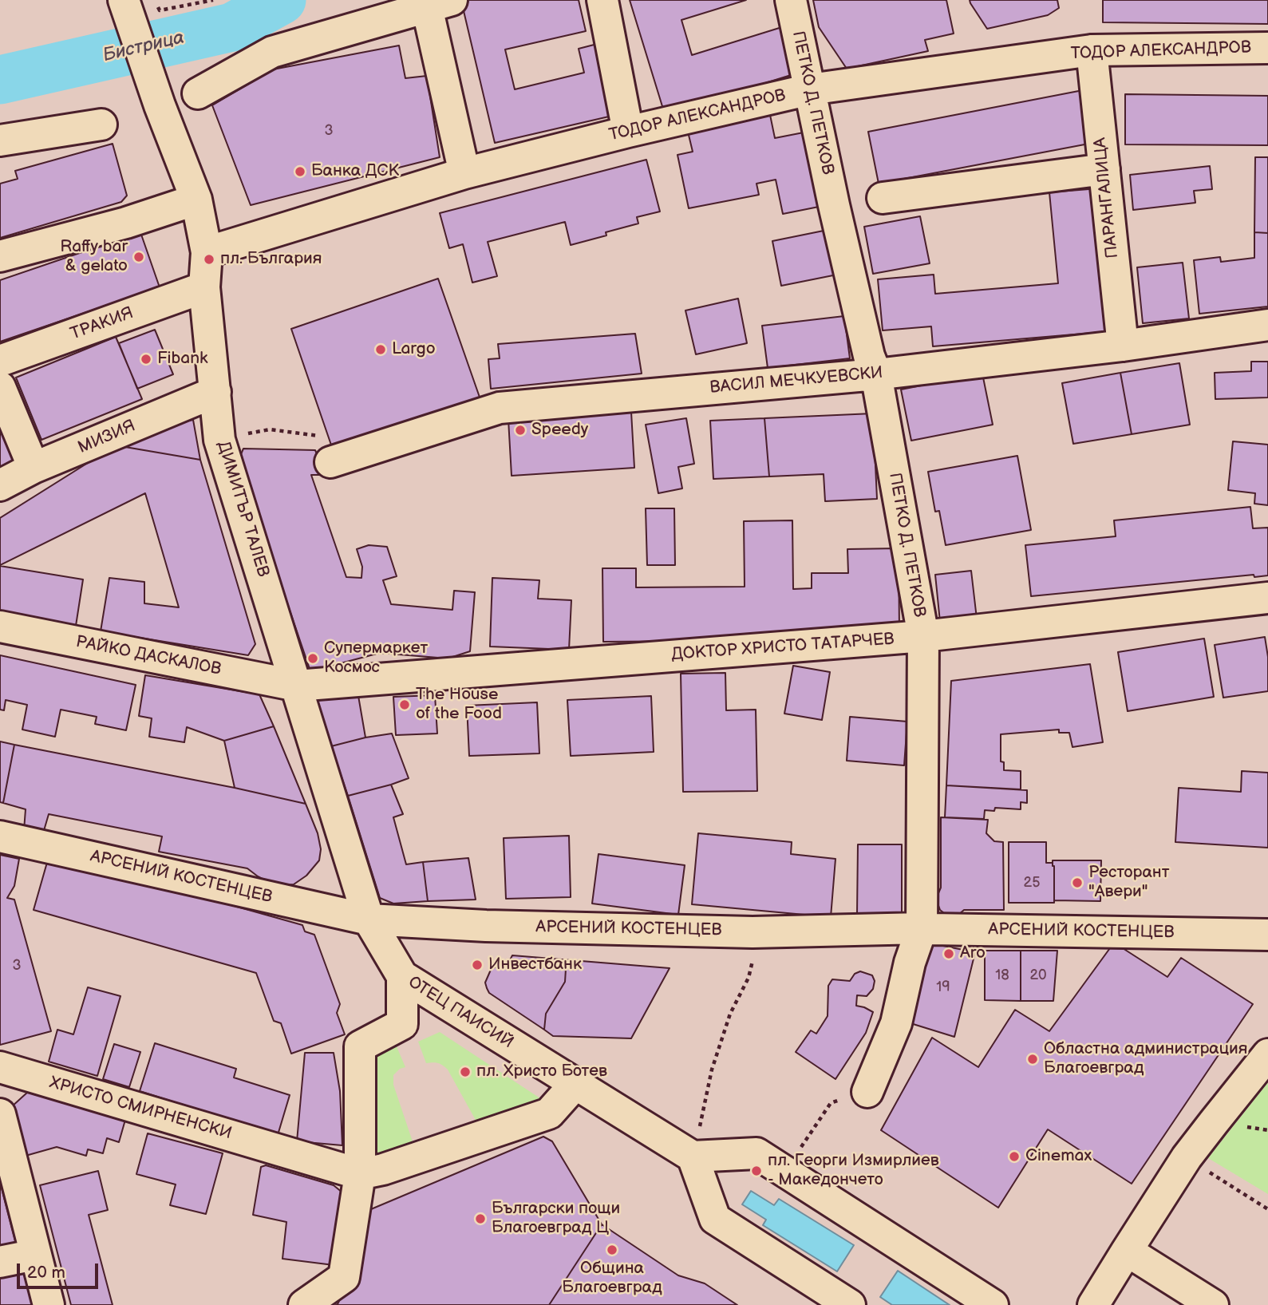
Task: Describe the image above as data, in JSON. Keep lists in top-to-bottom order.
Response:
{
  "streets": {
    "street": [
      "ТОДОР АЛЕКСАНДРОВ",
      "ПЕТКО Д. ПЕТКОВ",
      "ПАРАНГАЛИЦА",
      "ТРАКИЯ",
      "ВАСИЛ МЕЧКУЕВСКИ",
      "МИЗИЯ",
      "ДИМИТЪР ТАЛЕВ",
      "ДОКТОР ХРИСТО ТАТАРЧЕВ",
      "РАЙКО ДАСКАЛОВ",
      "АРСЕНИЙ КОСТЕНЦЕВ",
      "ОТЕЦ ПАИСИЙ",
      "ХРИСТО СМИРНЕНСКИ"
    ]
  },
  "crossings": [
    ["ТОДОР АЛЕКСАНДРОВ", "ПЕТКО Д. ПЕТКОВ"],
    ["ТОДОР АЛЕКСАНДРОВ", "ПАРАНГАЛИЦА"],
    ["ТОДОР АЛЕКСАНДРОВ", "ДИМИТЪР ТАЛЕВ"],
    ["ПЕТКО Д. ПЕТКОВ", "ВАСИЛ МЕЧКУЕВСКИ"],
    ["ПЕТКО Д. ПЕТКОВ", "ДОКТОР ХРИСТО ТАТАРЧЕВ"],
    ["ПЕТКО Д. ПЕТКОВ", "АРСЕНИЙ КОСТЕНЦЕВ"],
    ["ПАРАНГАЛИЦА", "ВАСИЛ МЕЧКУЕВСКИ"],
    ["ТРАКИЯ", "ДИМИТЪР ТАЛЕВ"],
    ["МИЗИЯ", "ДИМИТЪР ТАЛЕВ"],
    ["ДИМИТЪР ТАЛЕВ", "ДОКТОР ХРИСТО ТАТАРЧЕВ"],
    ["ДИМИТЪР ТАЛЕВ", "РАЙКО ДАСКАЛОВ"],
    ["ДИМИТЪР ТАЛЕВ", "АРСЕНИЙ КОСТЕНЦЕВ"],
    ["ДИМИТЪР ТАЛЕВ", "ОТЕЦ ПАИСИЙ"],
    ["ДОКТОР ХРИСТО ТАТАРЧЕВ", "РАЙКО ДАСКАЛОВ"],
    ["АРСЕНИЙ КОСТЕНЦЕВ", "ОТЕЦ ПАИСИЙ"]
  ],
  "water": ["Бистрица"],
  "places": [
    "Банка ДСК",
    "Raffy bar & gelato",
    "пл. България",
    "Largo",
    "Fibank",
    "Speedy",
    "Супермаркет Космос",
    "The House of the Food",
    "Ресторант \"Авери\"",
    "Aro",
    "Инвестбанк",
    "Областна администрация Благоевград",
    "пл. Христо Ботев",
    "Cinemax",
    "пл. Георги Измирлиев - Македончето",
    "Български пощи Благоевград Ц",
    "Община Благоевград"
  ],
  "house_numbers": [
    "3",
    "25",
    "3",
    "18",
    "20",
    "19"
  ],
  "scale_bar": "20 m"
}
